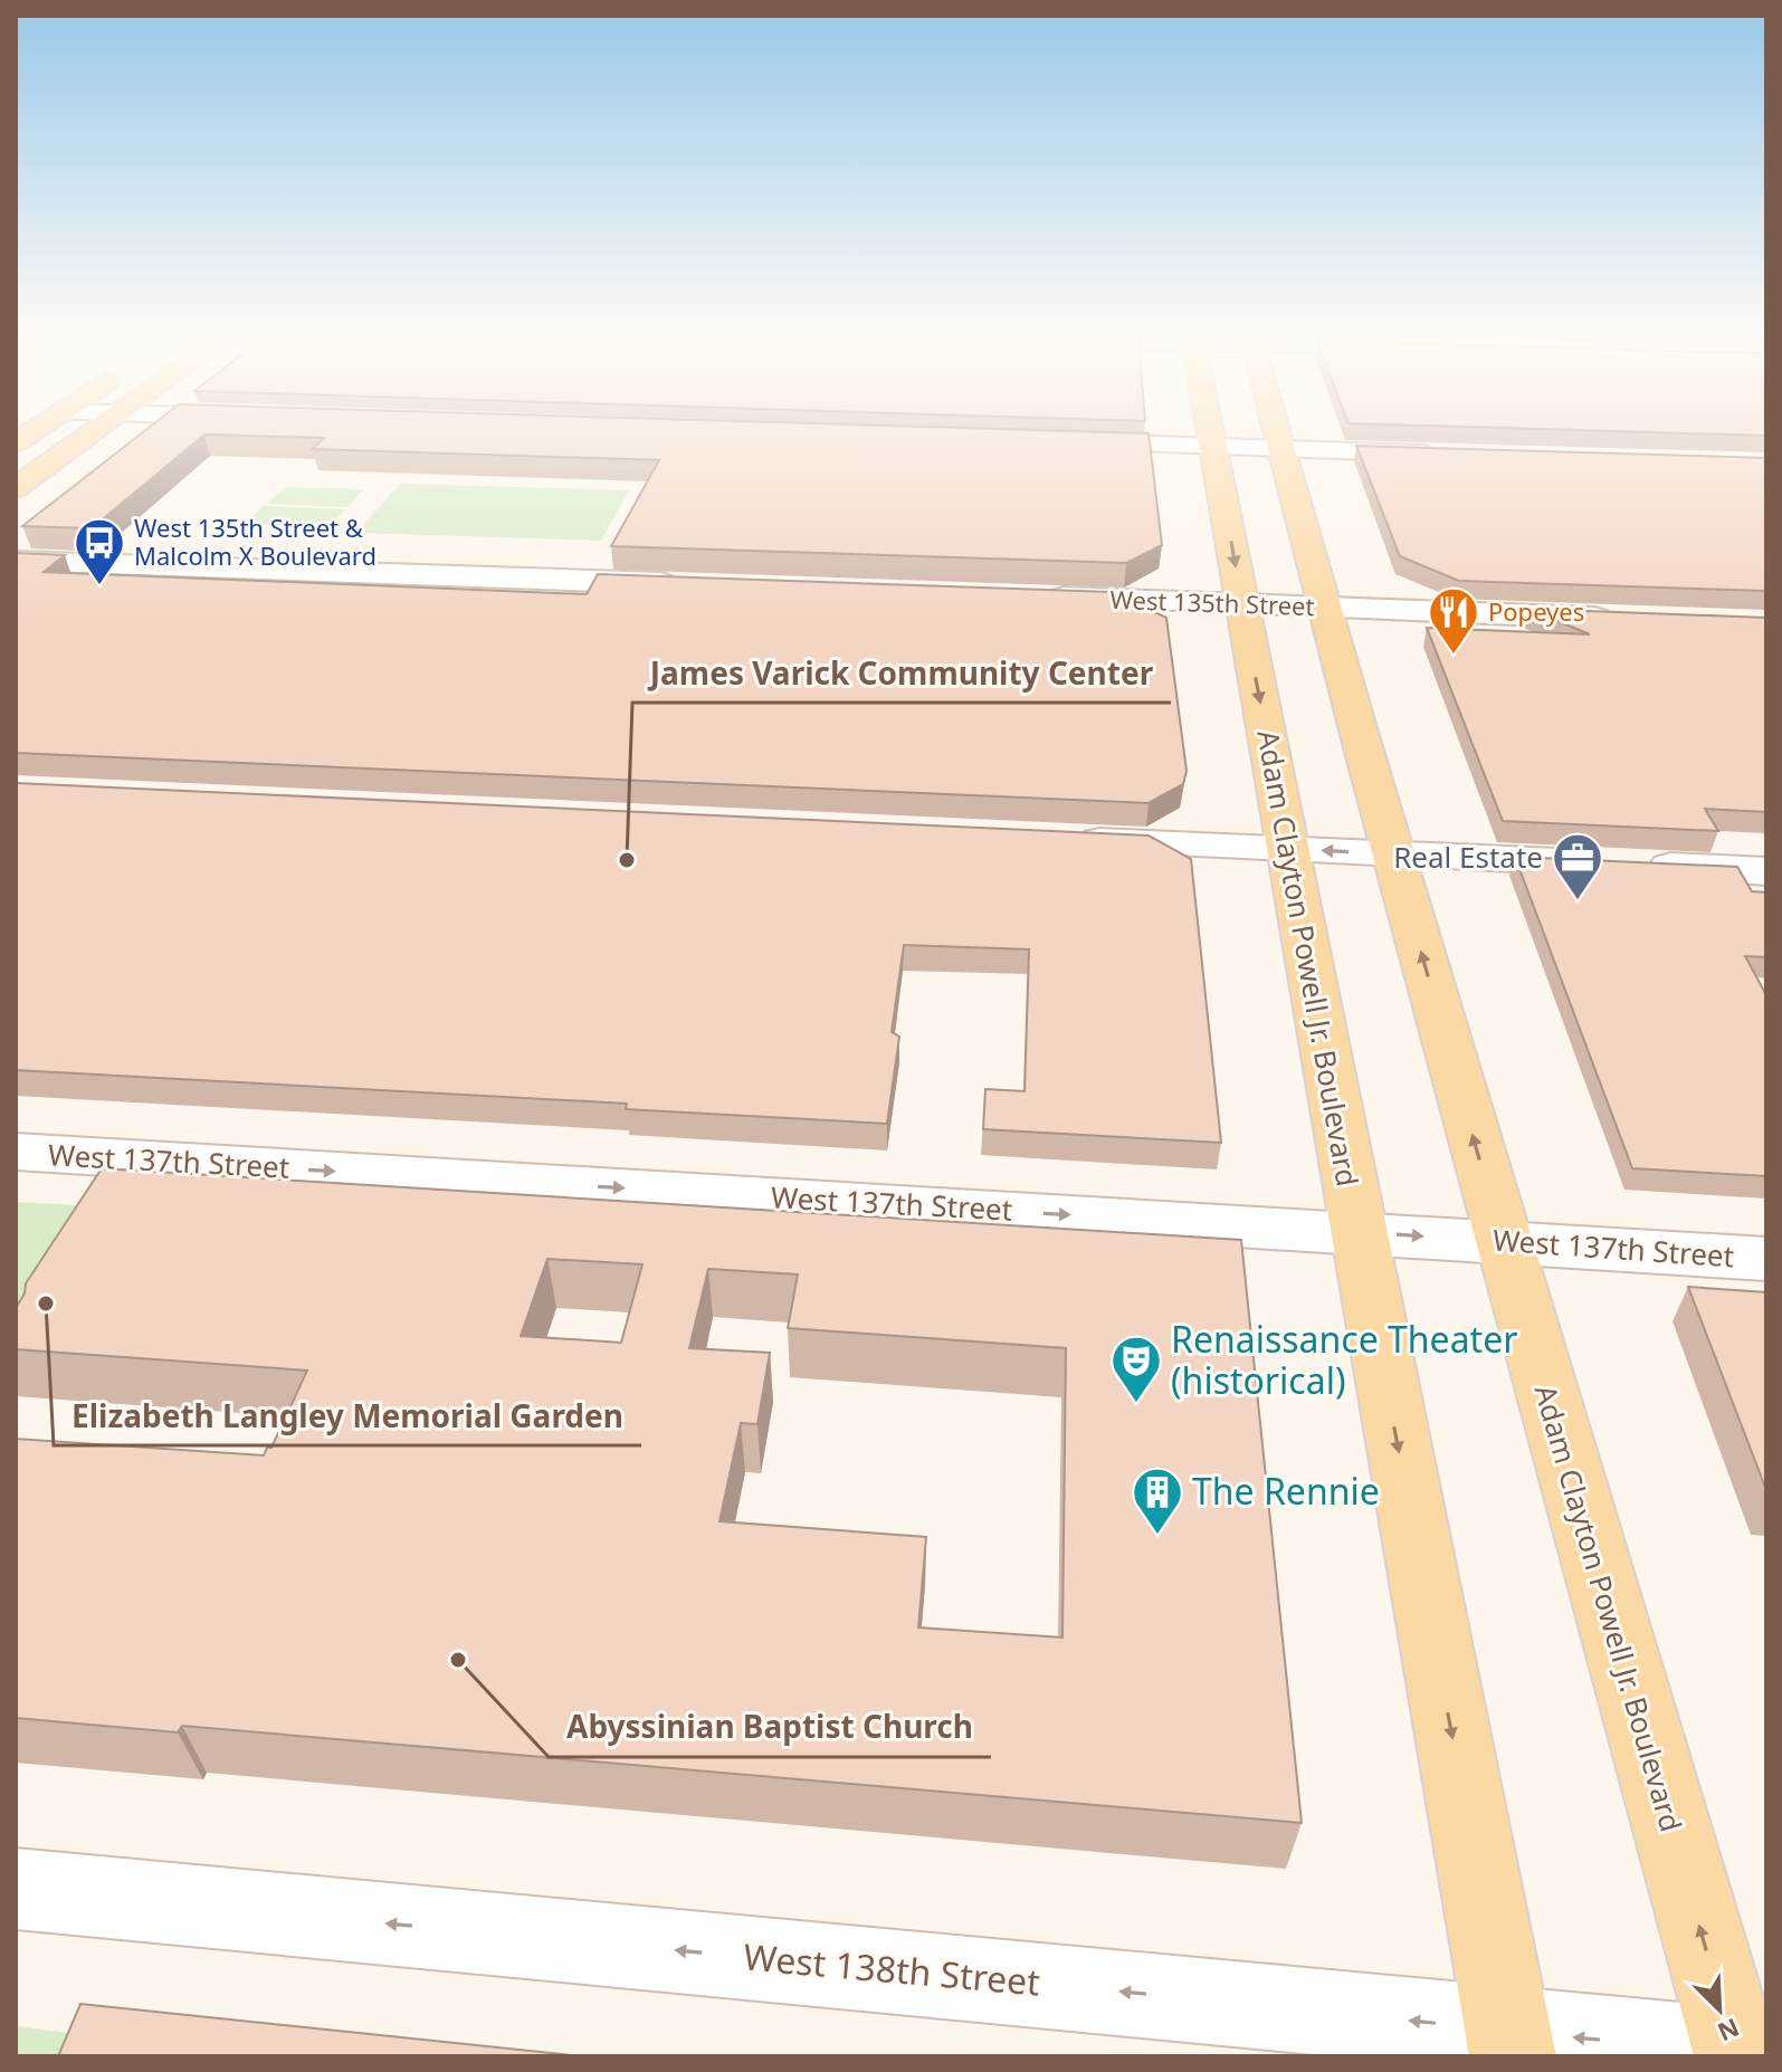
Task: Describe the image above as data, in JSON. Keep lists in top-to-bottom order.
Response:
{
  "streets": {
    "main road": ["Adam Clayton Powell Jr. Boulevard"],
    "street": ["West 135th Street", "West 137th Street", "West 138th Street"]
  },
  "crossings": [
    ["West 135th Street", "Adam Clayton Powell Jr. Boulevard"],
    ["Adam Clayton Powell Jr. Boulevard", "West 137th Street"],
    ["Adam Clayton Powell Jr. Boulevard", "West 138th Street"]
  ],
  "one_way": ["West 138th Street"],
  "places": {
    "bus stop": ["West 135th Street & Malcolm X Boulevard"],
    "restaurant": ["Popeyes"],
    "other": ["James Varick Community Center", "Elizabeth Langley Memorial Garden", "Abyssinian Baptist Church"],
    "office": ["Real Estate"],
    "theatre": ["Renaissance Theater (historical)"],
    "building": ["The Rennie"]
  },
  "north": "bottom right"
}
